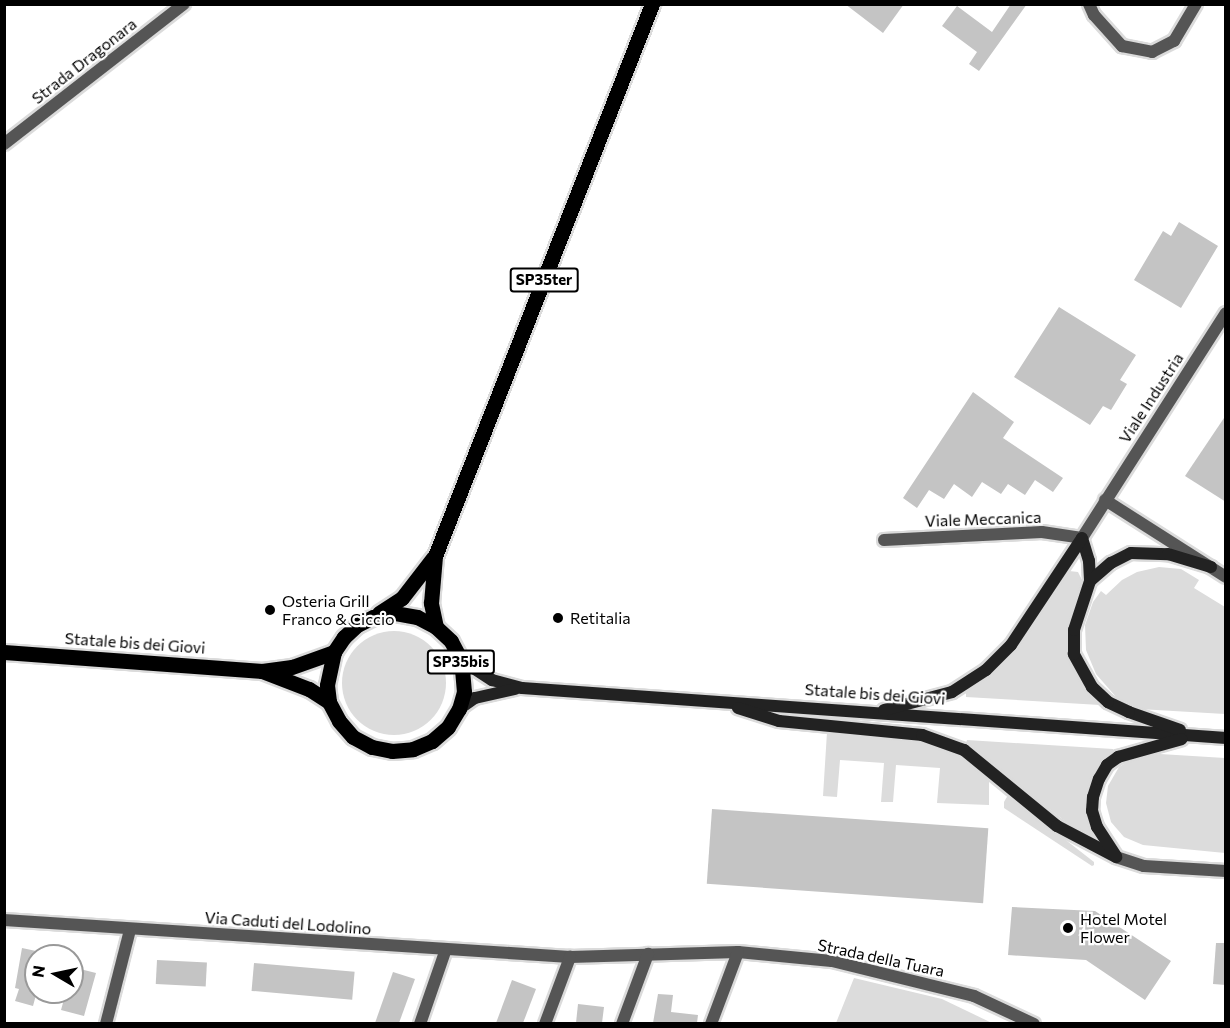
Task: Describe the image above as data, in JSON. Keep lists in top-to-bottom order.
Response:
{
  "streets": {
    "main road": ["SP35ter", "Statale bis dei Giovi", "SP35bis"],
    "street": [
      "Strada Dragonara",
      "Viale Industria",
      "Viale Meccanica",
      "Via Caduti del Lodolino",
      "Strada della Tuara"
    ]
  },
  "crossings": [
    ["SP35ter", "Statale bis dei Giovi"],
    ["Viale Industria", "Viale Meccanica"],
    ["Via Caduti del Lodolino", "Strada della Tuara"]
  ],
  "places": ["Osteria Grill Franco & Ciccio", "Retitalia", "Hotel Motel Flower"],
  "north": "left"
}
